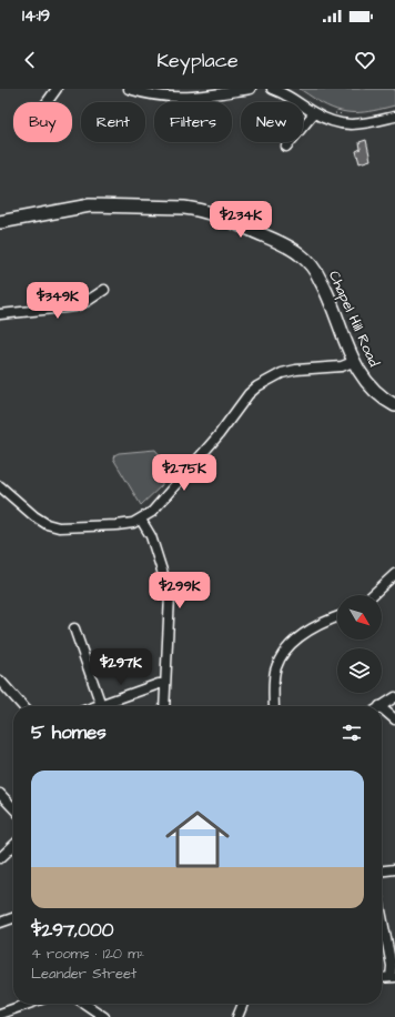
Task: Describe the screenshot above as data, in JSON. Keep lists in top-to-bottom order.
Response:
{
  "streets": {
    "main road": ["Chapel Hill Road"]
  },
  "north": "bottom right",
  "page": {
    "status": "14:19",
    "header": "Keyplace",
    "chip": [
      "Buy",
      "Rent",
      "Filters",
      "New"
    ],
    "price": [
      "$234K",
      "$349K",
      "$275K",
      "$299K",
      "$297K"
    ],
    "heading": "5 homes",
    "list": [
      {
        "name": "$297,000",
        "note": "4 rooms · 120 m² · Leander Street"
      }
    ]
  }
}
